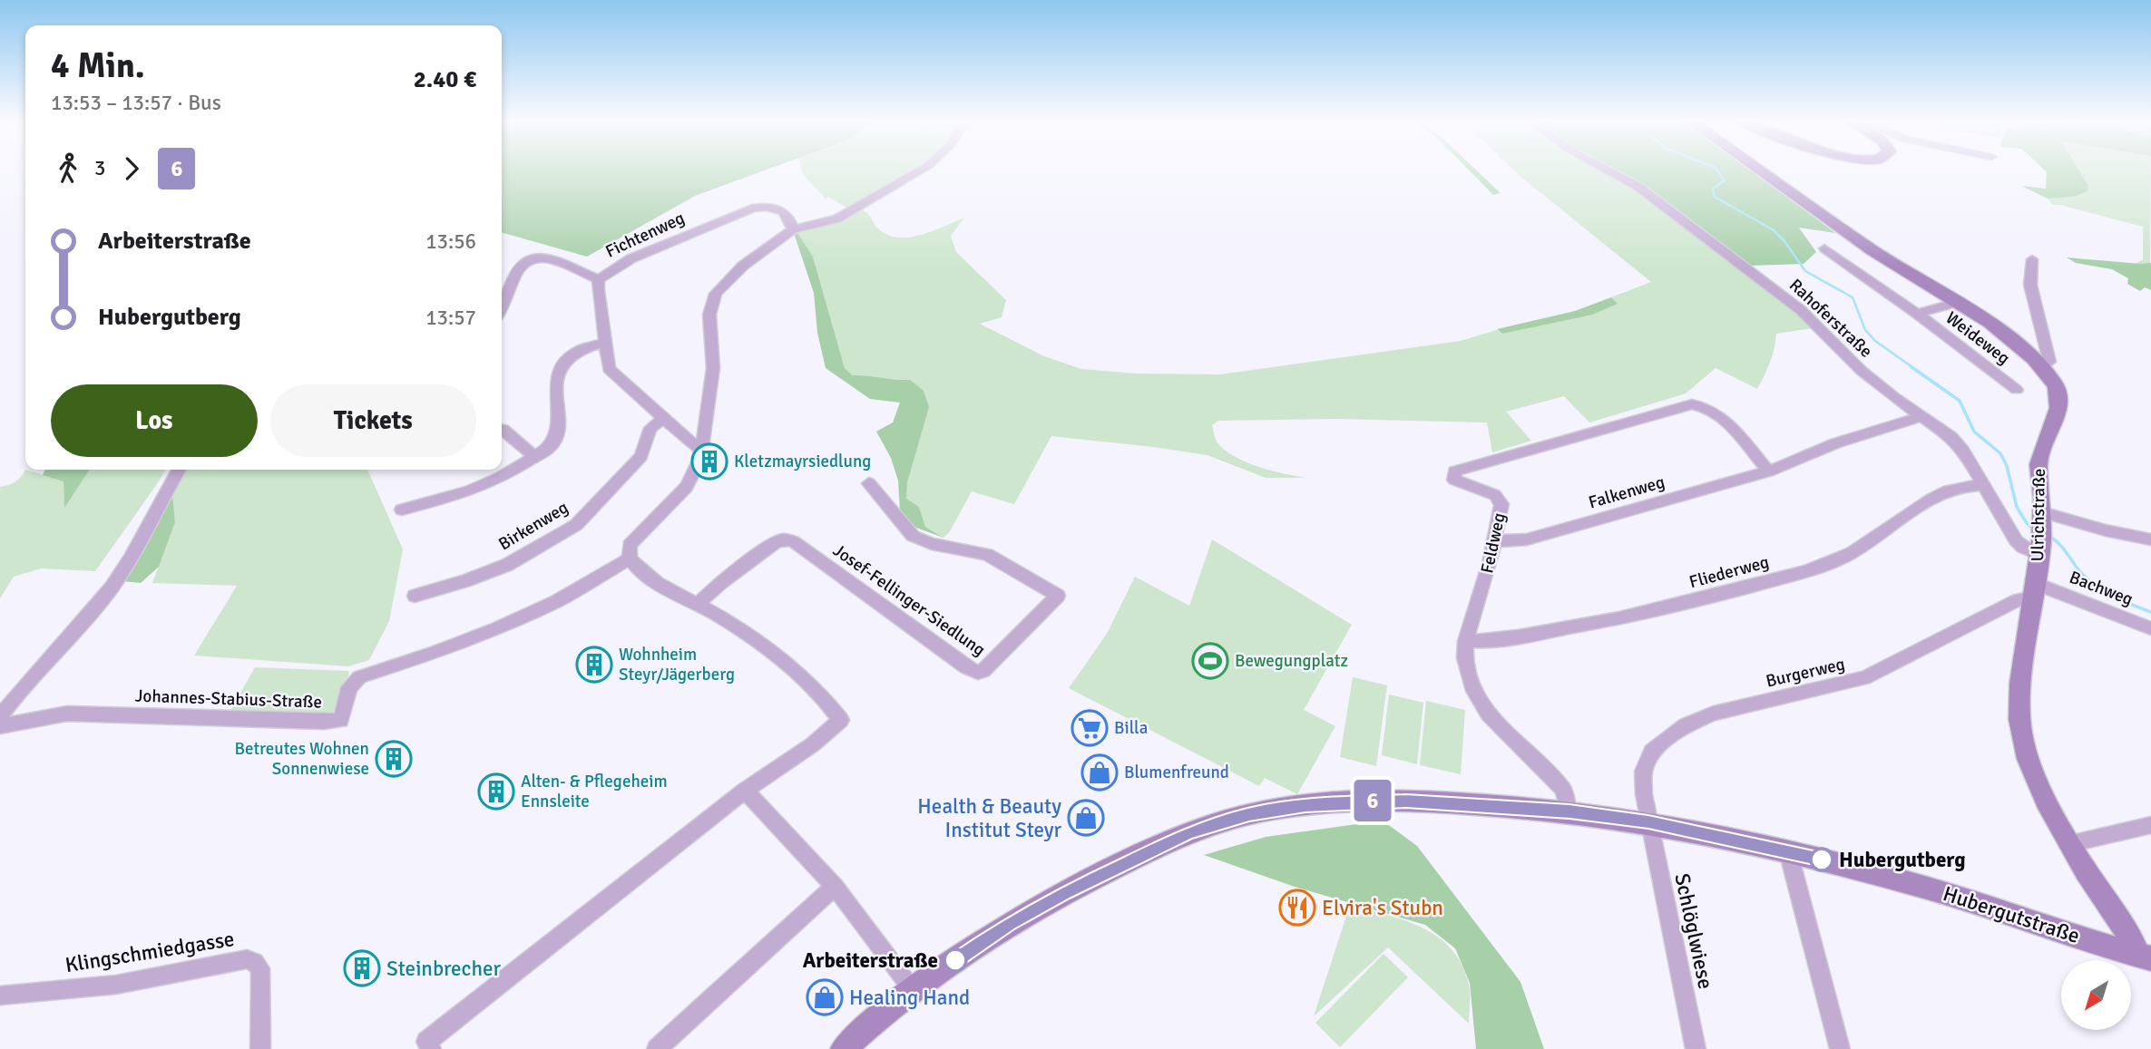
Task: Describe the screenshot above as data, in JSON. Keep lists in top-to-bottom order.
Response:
{
  "streets": {
    "street": [
      "Fichtenweg",
      "Rahoferstraße",
      "Weideweg",
      "Falkenweg",
      "Ulrichstraße",
      "Birkenweg",
      "Feldweg",
      "Fliederweg",
      "Bachweg",
      "Josef-Fellinger-Siedlung",
      "Burgerweg",
      "Johannes-Stabius-Straße",
      "Hubergutstraße",
      "Schlöglwiese",
      "Klingschmiedgasse"
    ]
  },
  "crossings": [
    ["Fichtenweg", "Birkenweg"],
    ["Rahoferstraße", "Falkenweg"],
    ["Rahoferstraße", "Ulrichstraße"],
    ["Rahoferstraße", "Fliederweg"],
    ["Weideweg", "Ulrichstraße"],
    ["Falkenweg", "Feldweg"],
    ["Ulrichstraße", "Bachweg"],
    ["Ulrichstraße", "Burgerweg"],
    ["Ulrichstraße", "Hubergutstraße"],
    ["Feldweg", "Fliederweg"],
    ["Feldweg", "Hubergutstraße"],
    ["Bachweg", "Burgerweg"],
    ["Burgerweg", "Hubergutstraße"],
    ["Burgerweg", "Schlöglwiese"],
    ["Hubergutstraße", "Schlöglwiese"]
  ],
  "places": {
    "building": [
      "Kletzmayrsiedlung",
      "Wohnheim Steyr/Jägerberg",
      "Betreutes Wohnen Sonnenwiese",
      "Alten- & Pflegeheim Ennsleite",
      "Steinbrecher"
    ],
    "sports": ["Bewegungplatz"],
    "supermarket": ["Billa"],
    "shop": ["Blumenfreund", "Health & Beauty Institut Steyr", "Healing Hand"],
    "other": ["Hubergutberg", "Arbeiterstraße"],
    "restaurant": ["Elvira's Stubn"]
  },
  "lines": ["bus line 6"],
  "north": "bottom left",
  "page": {
    "on_map": "6",
    "heading": ["4 Min.", "13:53 – 13:57 · Bus", "2.40 €"],
    "legs": ["3", "6"],
    "list": [
      {
        "name": "Arbeiterstraße",
        "value": "13:56"
      },
      {
        "name": "Hubergutberg",
        "value": "13:57"
      }
    ],
    "buttons": ["Los", "Tickets"]
  }
}
